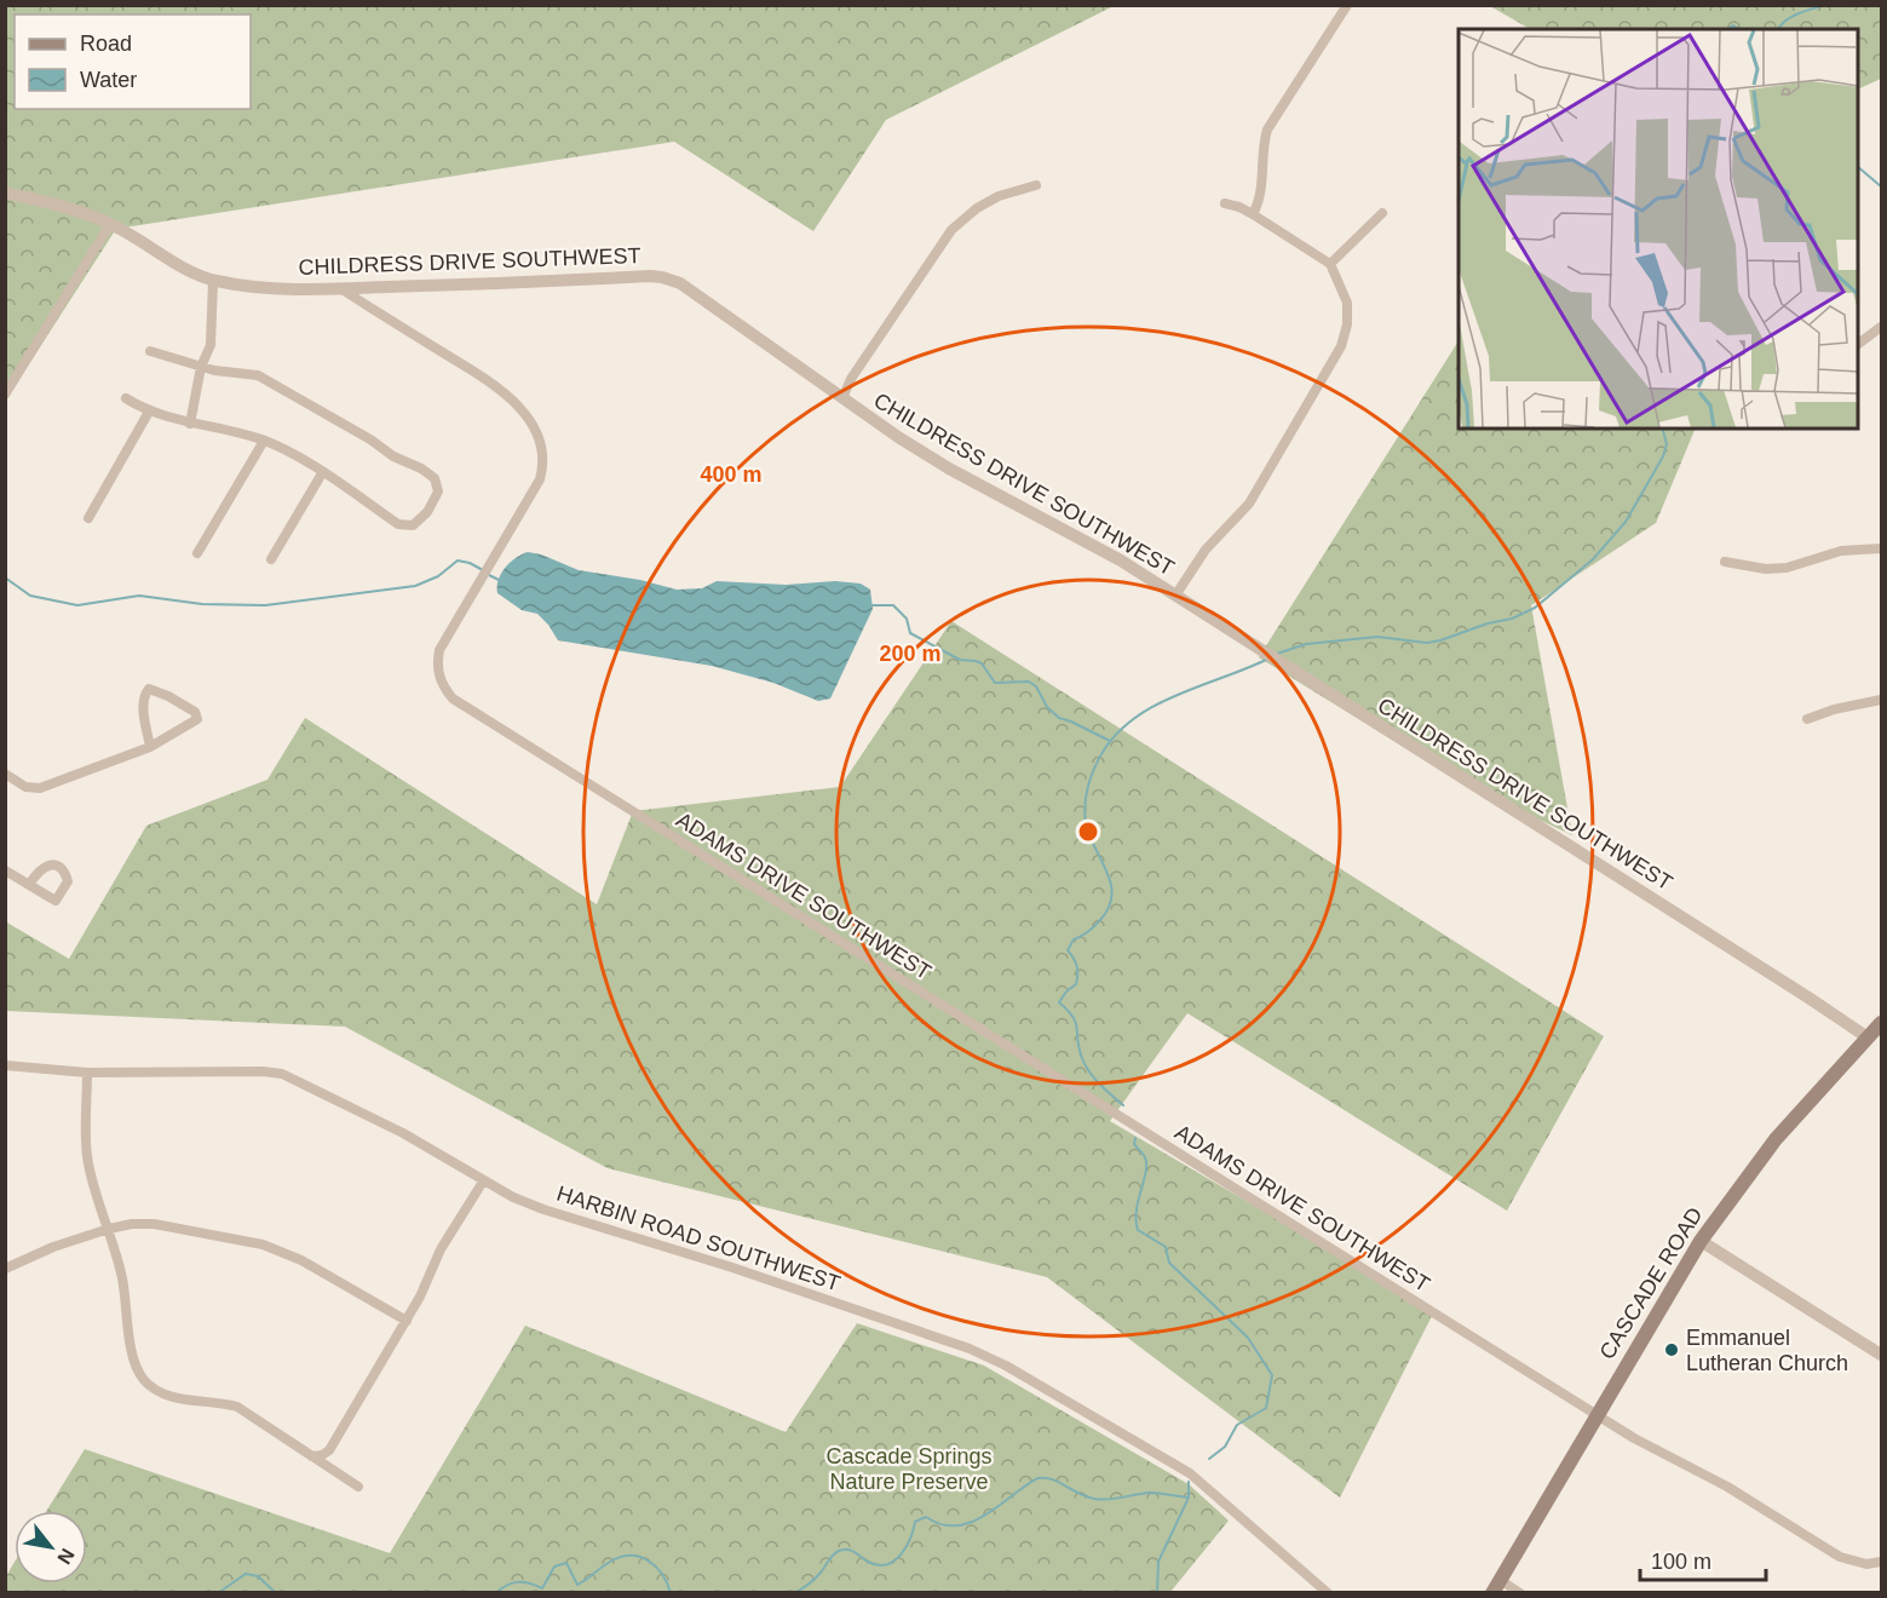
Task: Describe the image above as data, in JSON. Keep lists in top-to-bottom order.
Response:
{
  "streets": {
    "main road": ["CASCADE ROAD"],
    "street": ["CHILDRESS DRIVE SOUTHWEST", "ADAMS DRIVE SOUTHWEST", "HARBIN ROAD SOUTHWEST"]
  },
  "crossings": [
    ["CHILDRESS DRIVE SOUTHWEST", "ADAMS DRIVE SOUTHWEST"],
    ["CHILDRESS DRIVE SOUTHWEST", "CASCADE ROAD"],
    ["ADAMS DRIVE SOUTHWEST", "CASCADE ROAD"]
  ],
  "parks": ["Cascade Springs Nature Preserve"],
  "places": ["Emmanuel Lutheran Church"],
  "legend": ["Road", "Water"],
  "scale_bar": "100 m",
  "north": "bottom right",
  "rings": ["400 m", "200 m"]
}
